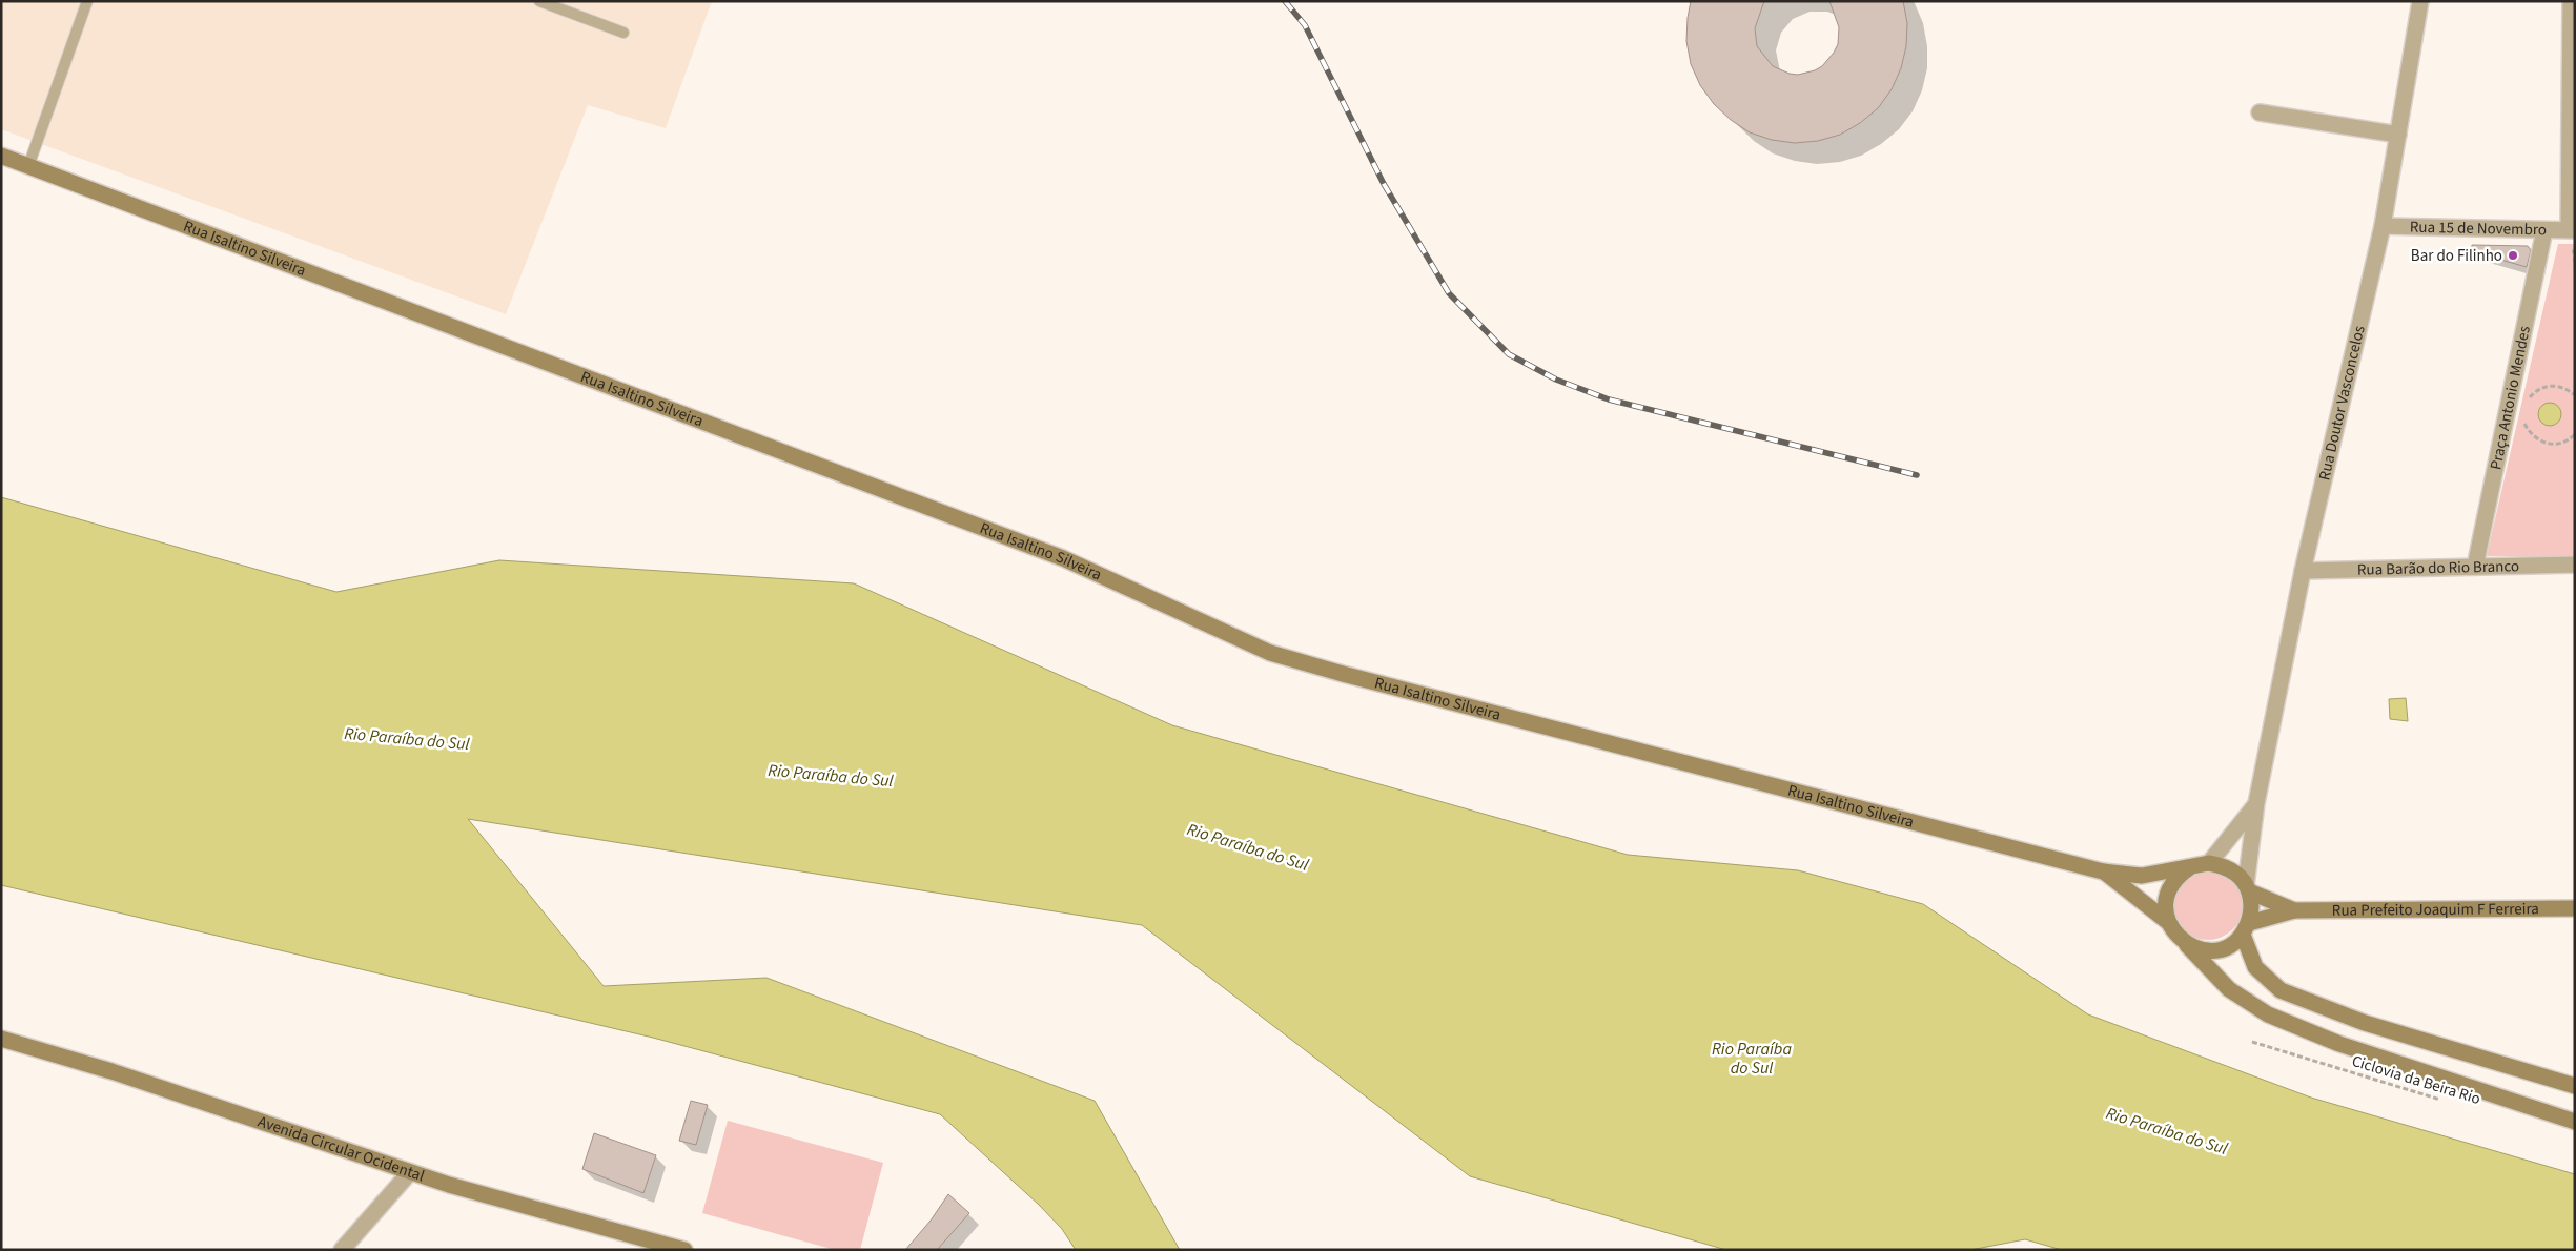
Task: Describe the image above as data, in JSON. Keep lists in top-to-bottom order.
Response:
{
  "streets": {
    "main road": ["Rua Isaltino Silveira", "Rua Prefeito Joaquim F Ferreira", "Avenida Circular Ocidental"],
    "street": [
      "Rua 15 de Novembro",
      "Praça Antonio Mendes",
      "Rua Doutor Vasconcelos",
      "Rua Barão do Rio Branco"
    ],
    "path": ["Ciclovia da Beira Rio"]
  },
  "crossings": [
    ["Rua 15 de Novembro", "Praça Antonio Mendes"],
    ["Rua 15 de Novembro", "Rua Doutor Vasconcelos"],
    ["Rua Isaltino Silveira", "Rua Doutor Vasconcelos"],
    ["Rua Isaltino Silveira", "Rua Prefeito Joaquim F Ferreira"],
    ["Praça Antonio Mendes", "Rua Barão do Rio Branco"],
    ["Rua Doutor Vasconcelos", "Rua Barão do Rio Branco"],
    ["Rua Doutor Vasconcelos", "Rua Prefeito Joaquim F Ferreira"]
  ],
  "water": ["Rio Paraíba do Sul"],
  "places": ["Bar do Filinho"]
}
